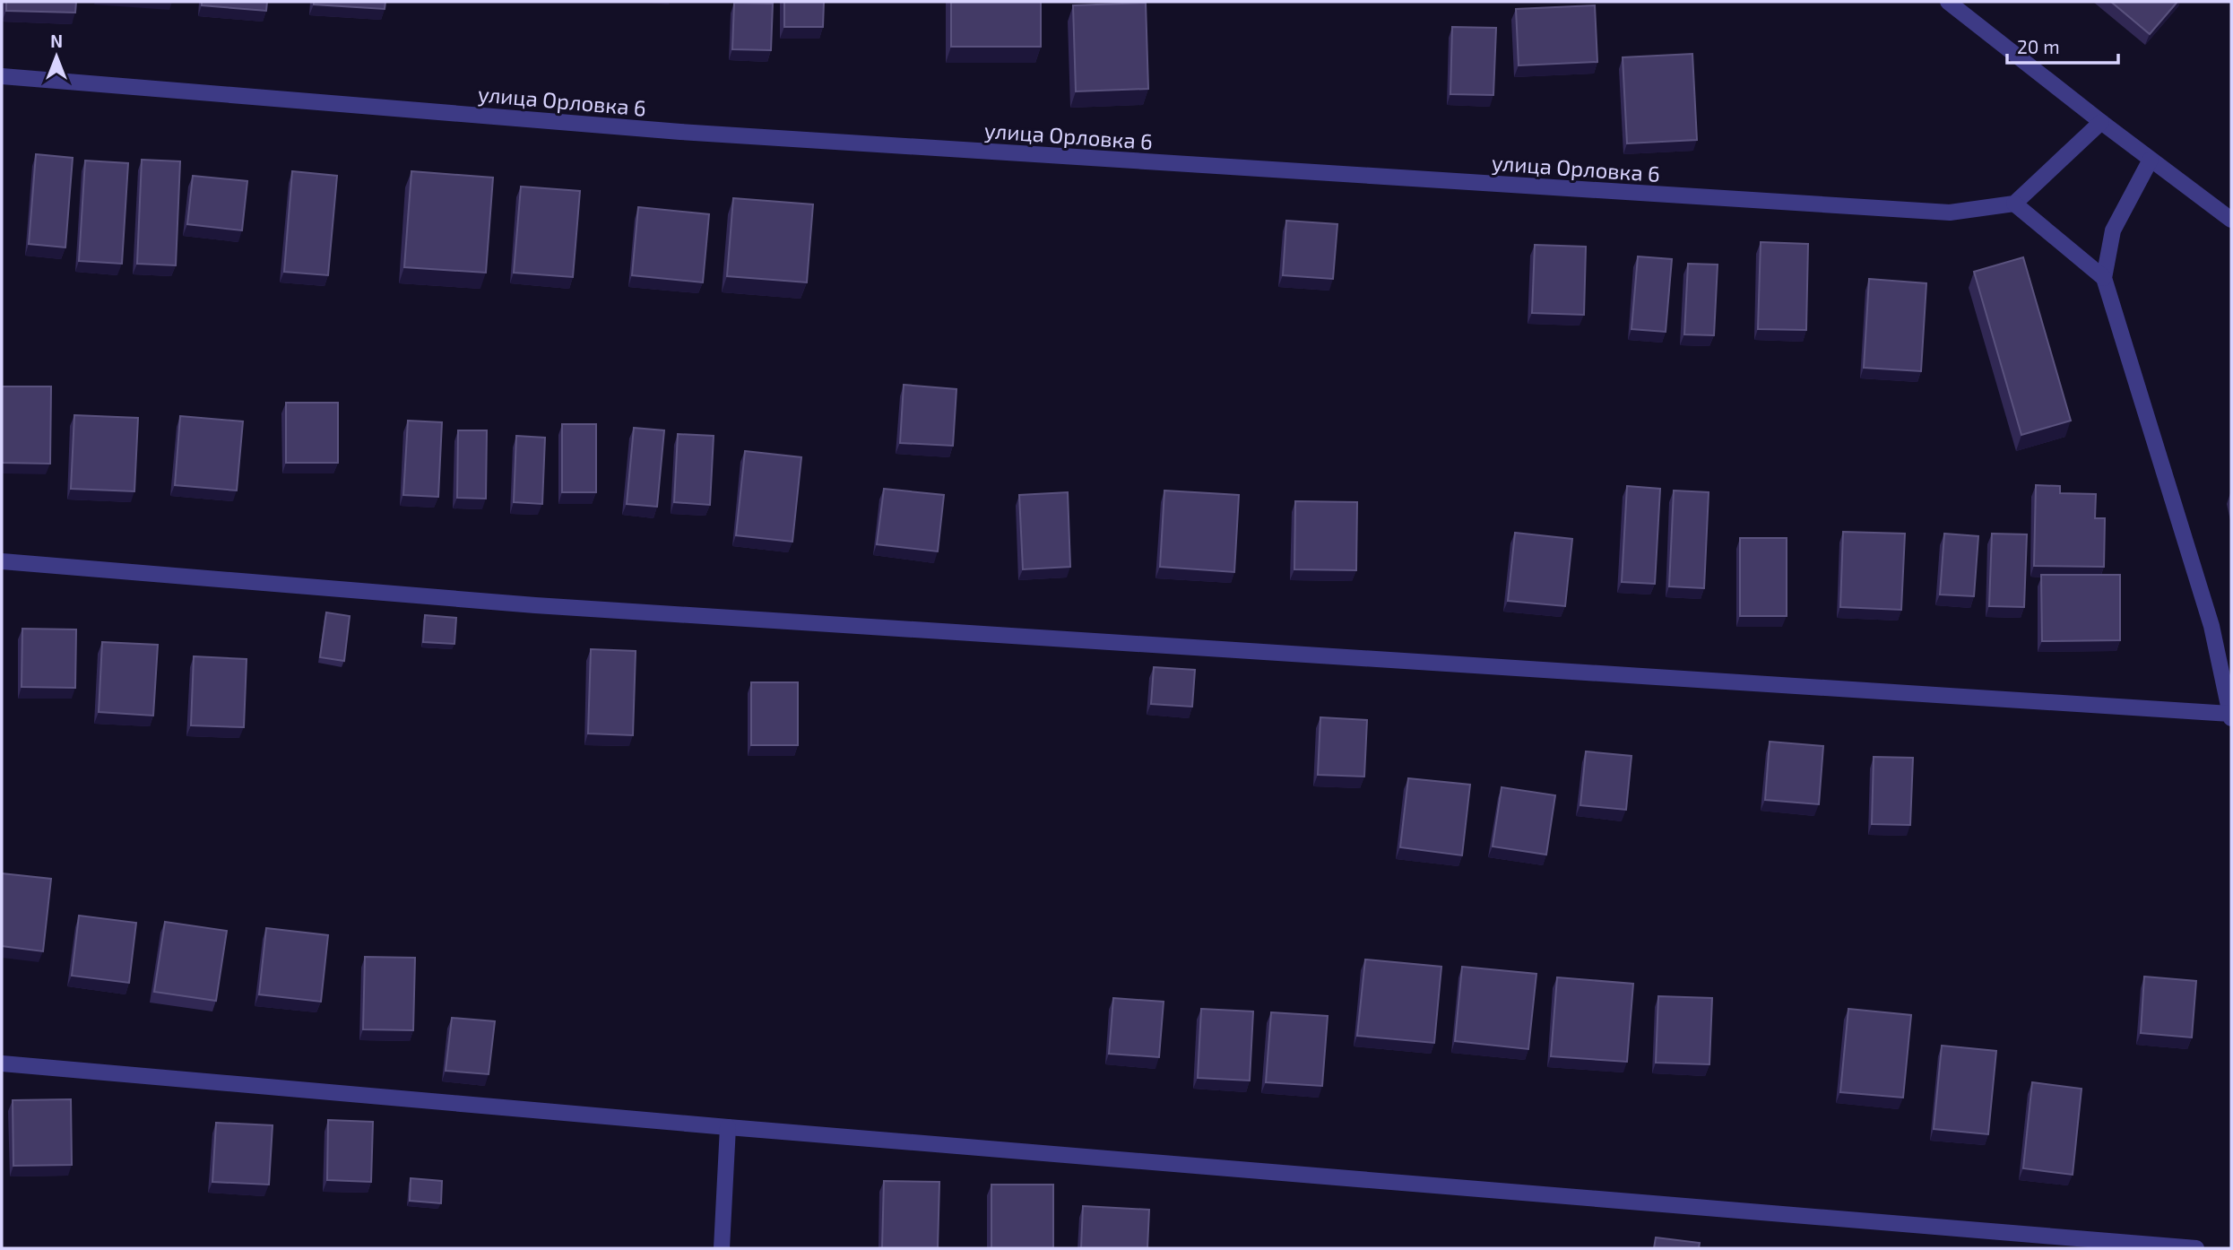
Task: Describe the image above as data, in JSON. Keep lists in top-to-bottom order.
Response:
{
  "streets": {
    "street": ["улица Орловка 6"]
  },
  "scale_bar": "20 m",
  "north": "top"
}
